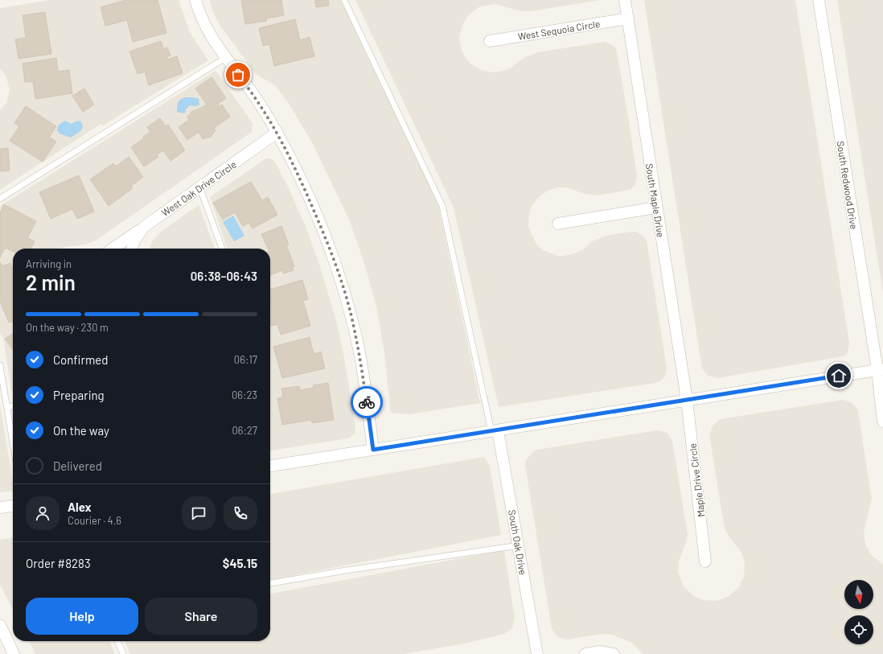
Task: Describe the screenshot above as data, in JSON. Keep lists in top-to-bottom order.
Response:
{
  "streets": {
    "street": [
      "West Sequoia Circle",
      "South Redwood Drive",
      "West Oak Drive Circle",
      "South Maple Drive",
      "Maple Drive Circle",
      "South Oak Drive"
    ]
  },
  "crossings": [
    ["West Sequoia Circle", "South Maple Drive"],
    ["South Maple Drive", "Maple Drive Circle"]
  ],
  "north": "bottom",
  "page": {
    "heading": ["2 min", "Arriving in", "06:38–06:43"],
    "panel": [
      "Alex",
      "Courier · 4.6",
      "Order #8283",
      "$45.15"
    ],
    "bar": "On the way · 230 m",
    "list": [
      ["Confirmed", "06:17"],
      ["Preparing", "06:23"],
      ["On the way", "06:27"],
      "Delivered"
    ],
    "buttons": ["Help", "Share"]
  }
}
